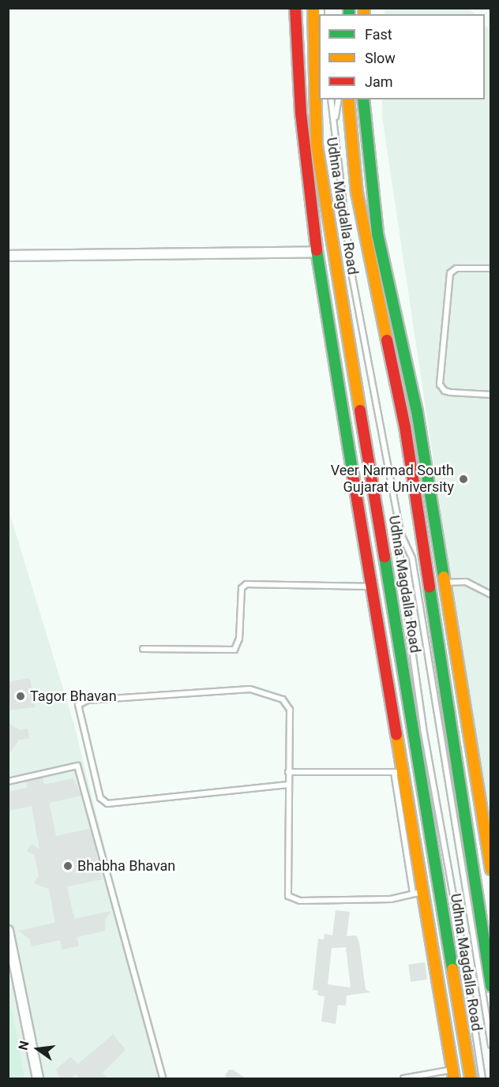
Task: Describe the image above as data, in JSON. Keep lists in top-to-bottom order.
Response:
{
  "streets": {
    "main road": ["Udhna Magdalla Road"]
  },
  "places": ["Veer Narmad South Gujarat University", "Tagor Bhavan", "Bhabha Bhavan"],
  "legend": ["Fast", "Slow", "Jam"],
  "north": "left"
}
